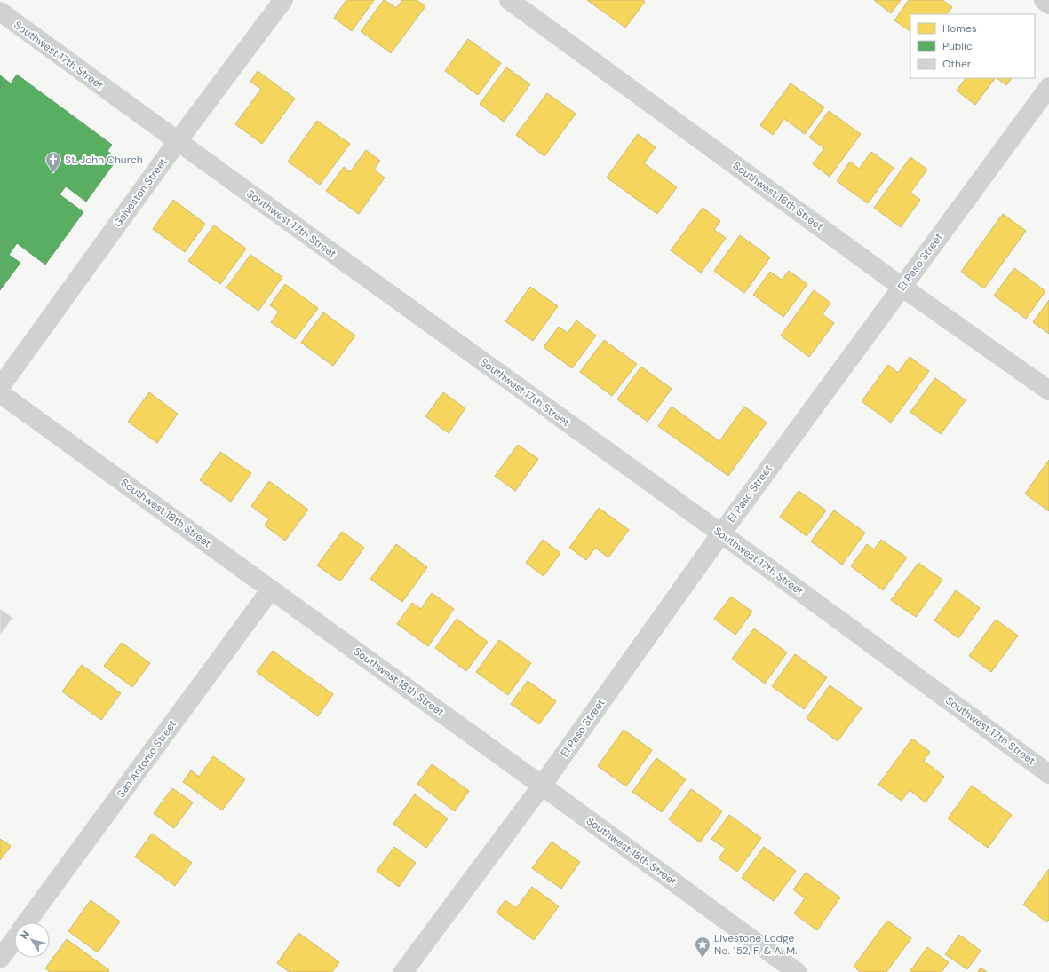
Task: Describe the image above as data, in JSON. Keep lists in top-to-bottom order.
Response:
{
  "streets": {
    "street": [
      "Southwest 17th Street",
      "Galveston Street",
      "Southwest 16th Street",
      "El Paso Street",
      "Southwest 18th Street",
      "San Antonio Street"
    ]
  },
  "crossings": [
    ["Southwest 17th Street", "Galveston Street"],
    ["Southwest 17th Street", "El Paso Street"],
    ["Southwest 16th Street", "El Paso Street"],
    ["El Paso Street", "Southwest 18th Street"],
    ["Southwest 18th Street", "San Antonio Street"]
  ],
  "places": {
    "church": ["St. John Church"],
    "place": ["Livestone Lodge No. 152, F. & A. M."]
  },
  "legend": ["Homes", "Public", "Other"],
  "north": "top left"
}
